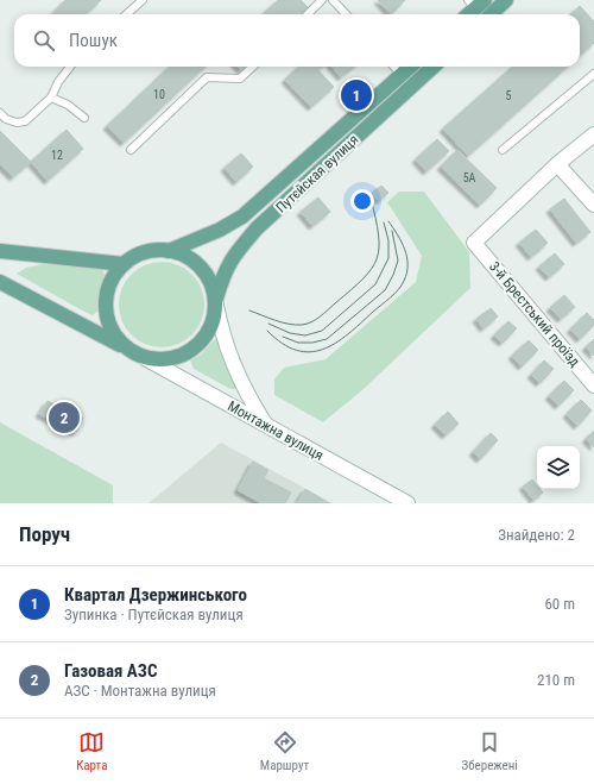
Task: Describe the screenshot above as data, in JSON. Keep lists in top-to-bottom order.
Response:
{
  "streets": {
    "main road": ["Путєйская вулиця"],
    "street": ["3-й Брестський проїзд", "Монтажна вулиця"]
  },
  "crossings": [
    ["Путєйская вулиця", "Монтажна вулиця"]
  ],
  "house_numbers": [
    "10",
    "5",
    "12",
    "5А"
  ],
  "page": {
    "search": "Пошук",
    "pins": ["1", "2"],
    "heading": ["Поруч", "Знайдено: 2"],
    "list": [
      {
        "mark": "1",
        "name": "Квартал Дзержинського",
        "note": "Зупинка · Путєйская вулиця",
        "value": "60 m"
      },
      {
        "mark": "2",
        "name": "Газовая АЗС",
        "note": "АЗС · Монтажна вулиця",
        "value": "210 m"
      }
    ],
    "nav": ["Карта", "Маршрут", "Збережені"]
  }
}
